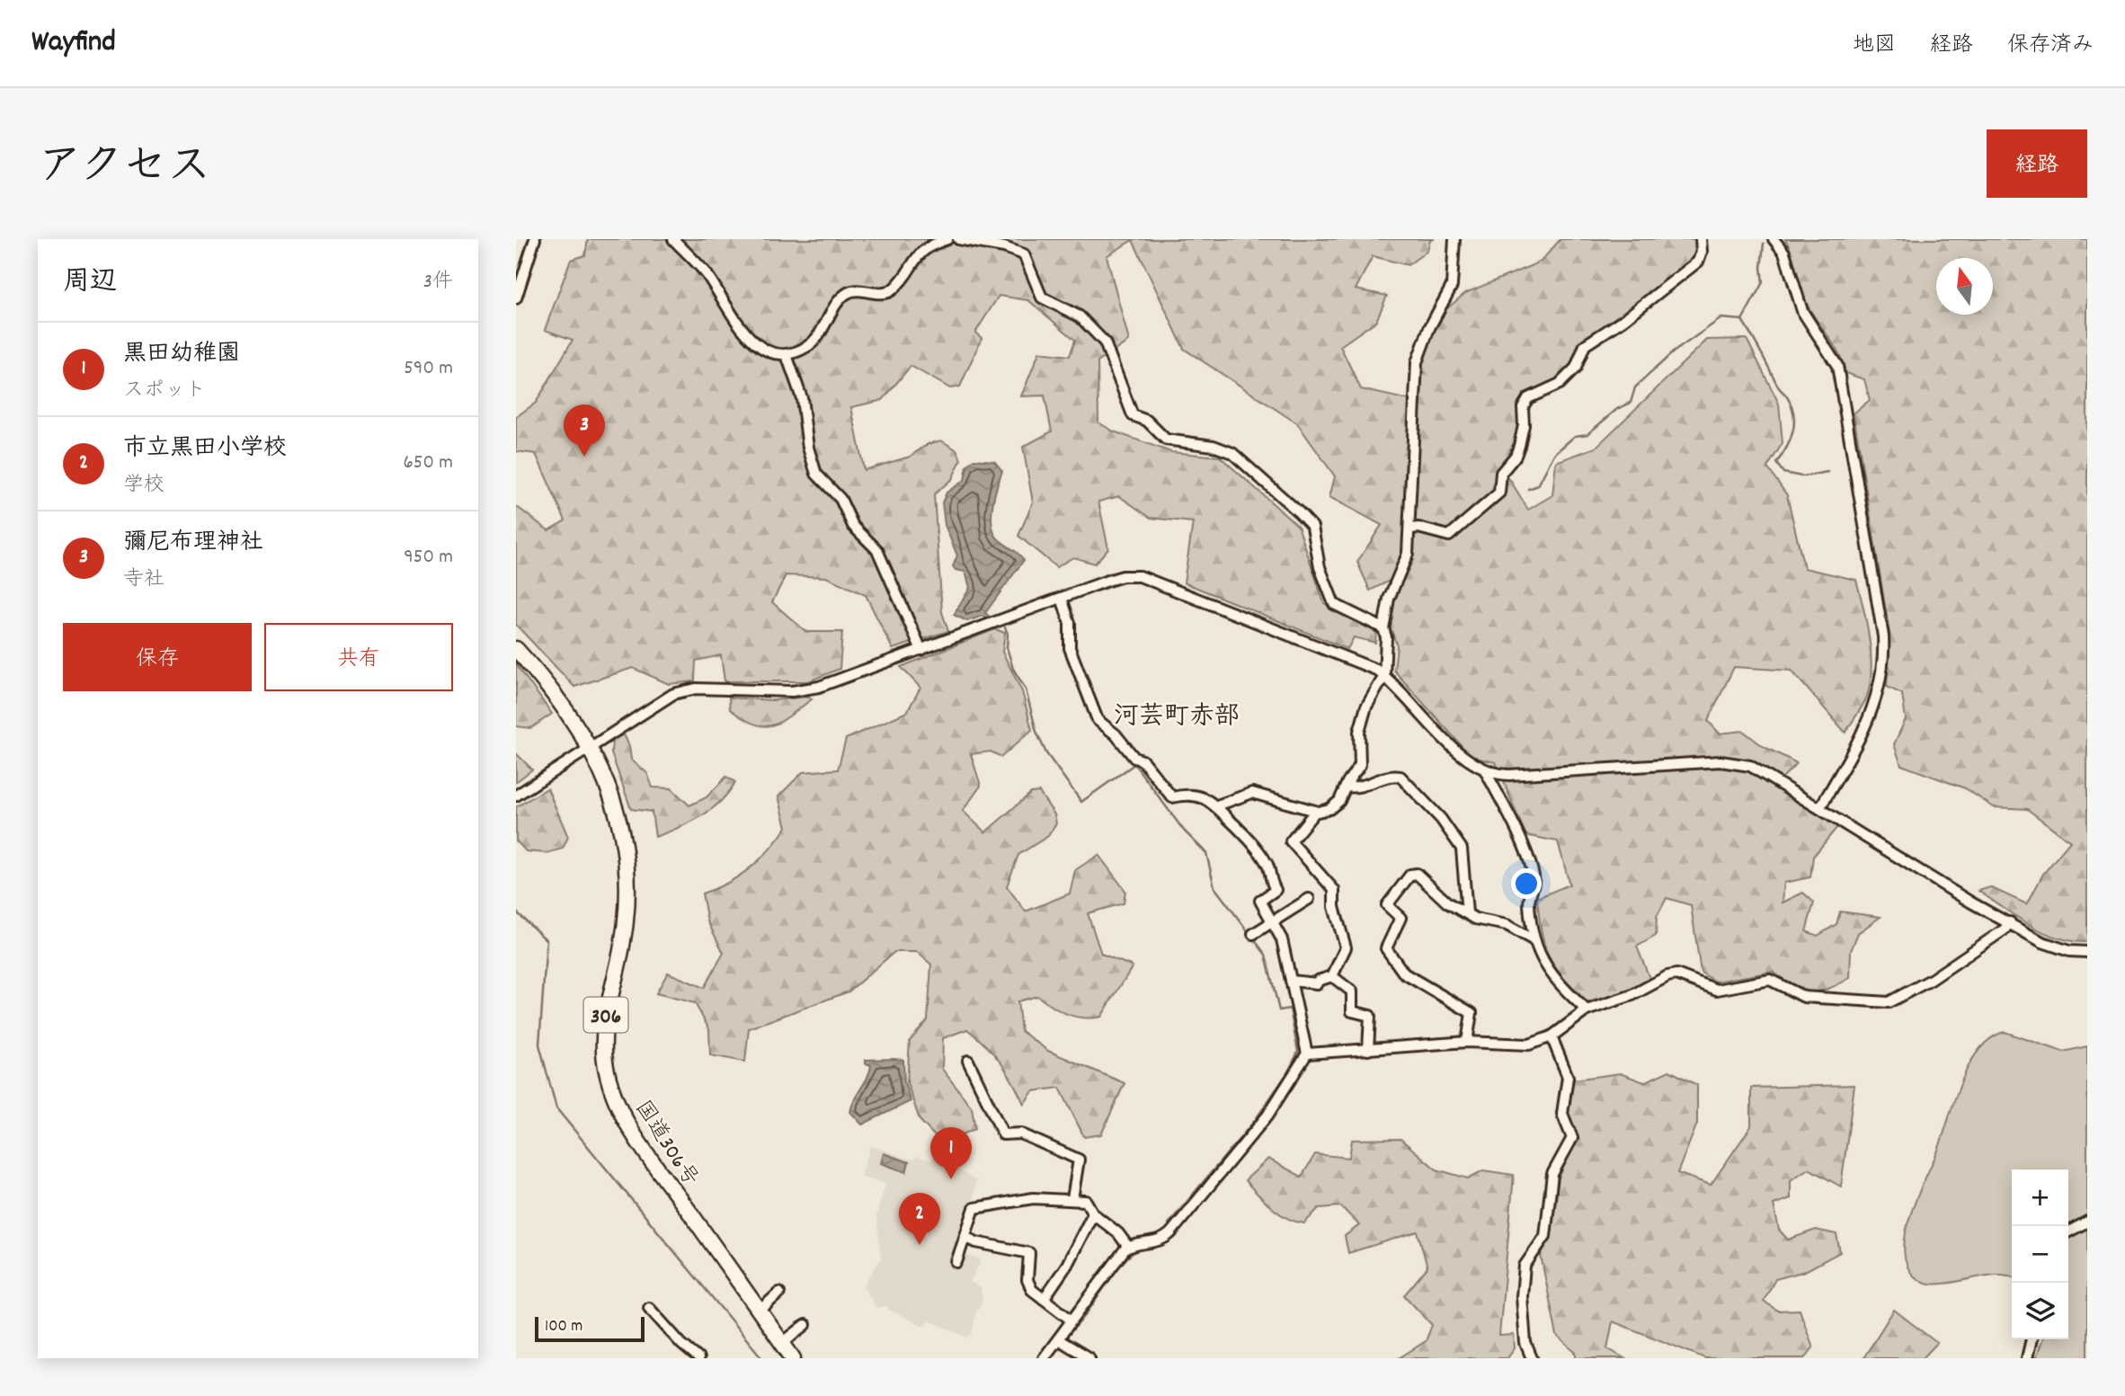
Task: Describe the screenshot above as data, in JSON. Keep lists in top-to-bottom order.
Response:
{
  "streets": {
    "highway": ["306", "国道306号"]
  },
  "districts": ["河芸町赤部"],
  "scale_bar": "100 m",
  "north": "top",
  "page": {
    "header": "Wayfind",
    "nav": ["地図", "経路", "保存済み"],
    "title": "アクセス",
    "buttons": [
      "経路",
      ["保存", "共有"]
    ],
    "heading": ["周辺", "3件"],
    "list": [
      {
        "mark": "1",
        "name": "黒田幼稚園",
        "note": "スポット",
        "value": "590 m"
      },
      {
        "mark": "2",
        "name": "市立黒田小学校",
        "note": "学校",
        "value": "650 m"
      },
      {
        "mark": "3",
        "name": "彌尼布理神社",
        "note": "寺社",
        "value": "950 m"
      }
    ],
    "pins": ["3", "1", "2"],
    "map_buttons": ["+", "−"],
    "scale": "100 m"
  }
}
